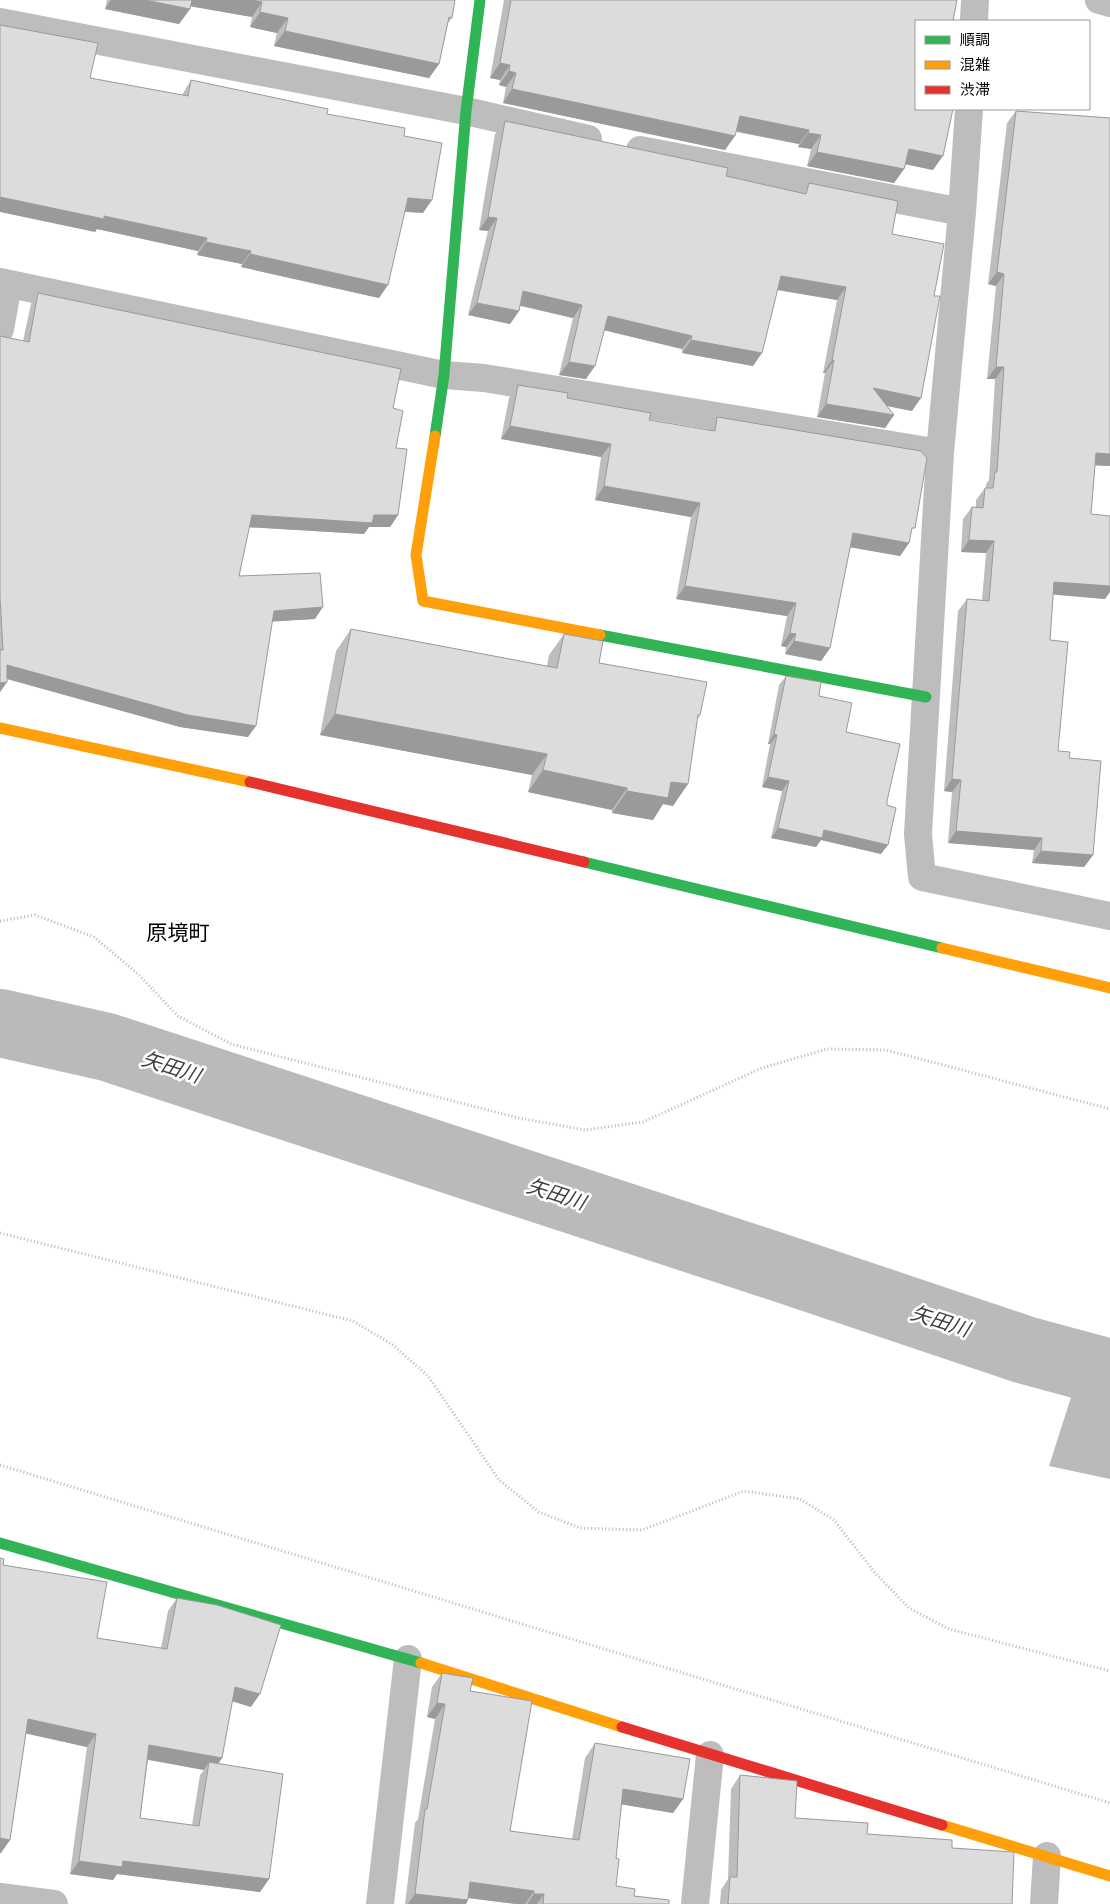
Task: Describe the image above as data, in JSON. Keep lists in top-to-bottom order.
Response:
{
  "districts": ["原境町"],
  "water": ["矢田川"],
  "legend": ["順調", "混雑", "渋滞"]
}
